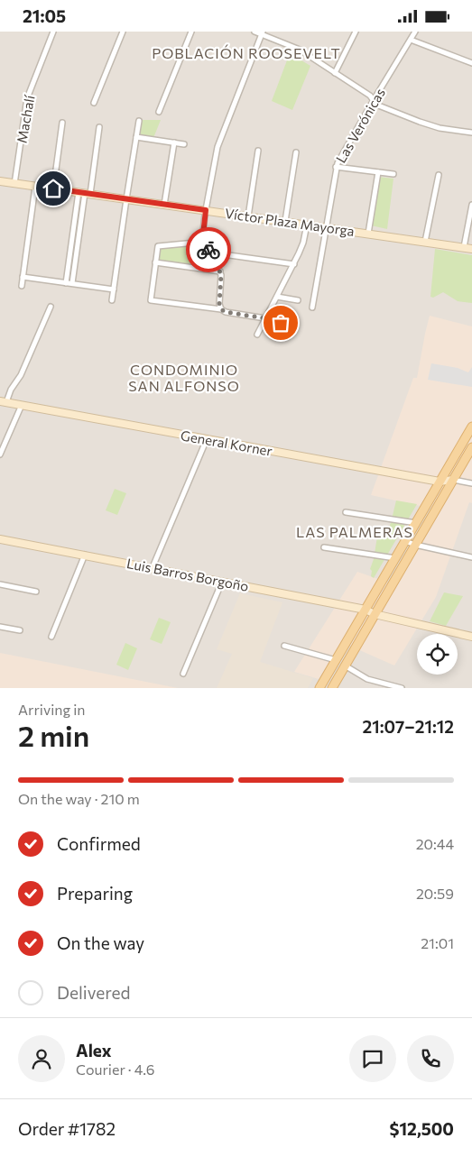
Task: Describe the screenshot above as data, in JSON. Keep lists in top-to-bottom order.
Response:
{
  "streets": {
    "street": [
      "Machalí",
      "Las Verónicas",
      "Víctor Plaza Mayorga",
      "General Korner",
      "Luis Barros Borgoño"
    ]
  },
  "crossings": [
    ["Machalí", "Víctor Plaza Mayorga"],
    ["Las Verónicas", "Víctor Plaza Mayorga"]
  ],
  "districts": ["POBLACIÓN ROOSEVELT", "CONDOMINIO SAN ALFONSO", "LAS PALMERAS"],
  "page": {
    "status": "21:05",
    "heading": ["2 min", "Arriving in", "21:07–21:12"],
    "panel": [
      "Alex",
      "Courier · 4.6",
      "Order #1782",
      "$12,500"
    ],
    "bar": "On the way · 210 m",
    "list": [
      ["Confirmed", "20:44"],
      ["Preparing", "20:59"],
      ["On the way", "21:01"],
      "Delivered"
    ]
  }
}
